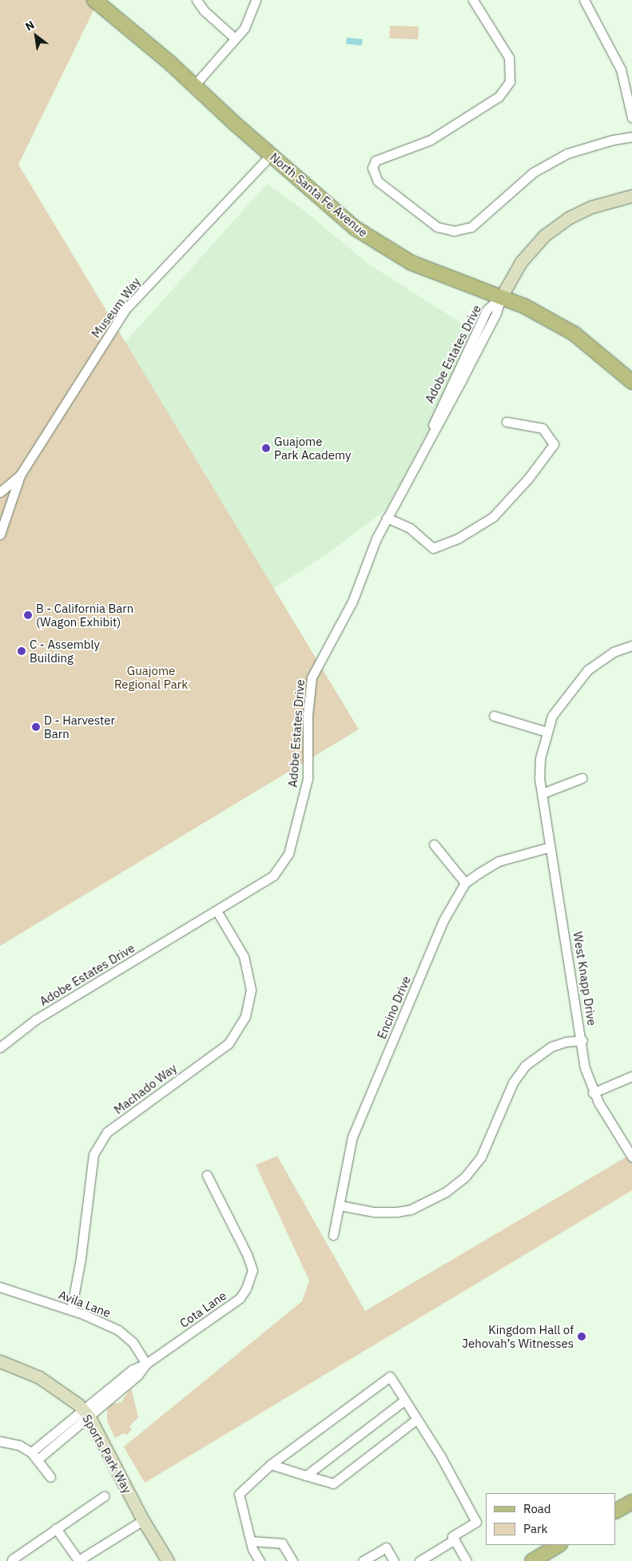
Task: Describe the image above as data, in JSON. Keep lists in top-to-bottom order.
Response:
{
  "streets": {
    "main road": ["North Santa Fe Avenue"],
    "street": [
      "Museum Way",
      "Adobe Estates Drive",
      "West Knapp Drive",
      "Encino Drive",
      "Machado Way",
      "Avila Lane",
      "Cota Lane",
      "Sports Park Way"
    ]
  },
  "crossings": [
    ["North Santa Fe Avenue", "Museum Way"],
    ["North Santa Fe Avenue", "Adobe Estates Drive"],
    ["Adobe Estates Drive", "Machado Way"],
    ["West Knapp Drive", "Encino Drive"],
    ["Machado Way", "Avila Lane"],
    ["Avila Lane", "Cota Lane"],
    ["Cota Lane", "Sports Park Way"]
  ],
  "parks": ["Guajome Regional Park"],
  "places": [
    "Guajome Park Academy",
    "B - California Barn (Wagon Exhibit)",
    "C - Assembly Building",
    "D - Harvester Barn",
    "Kingdom Hall of Jehovah’s Witnesses"
  ],
  "legend": ["Road", "Park"],
  "north": "top left"
}
